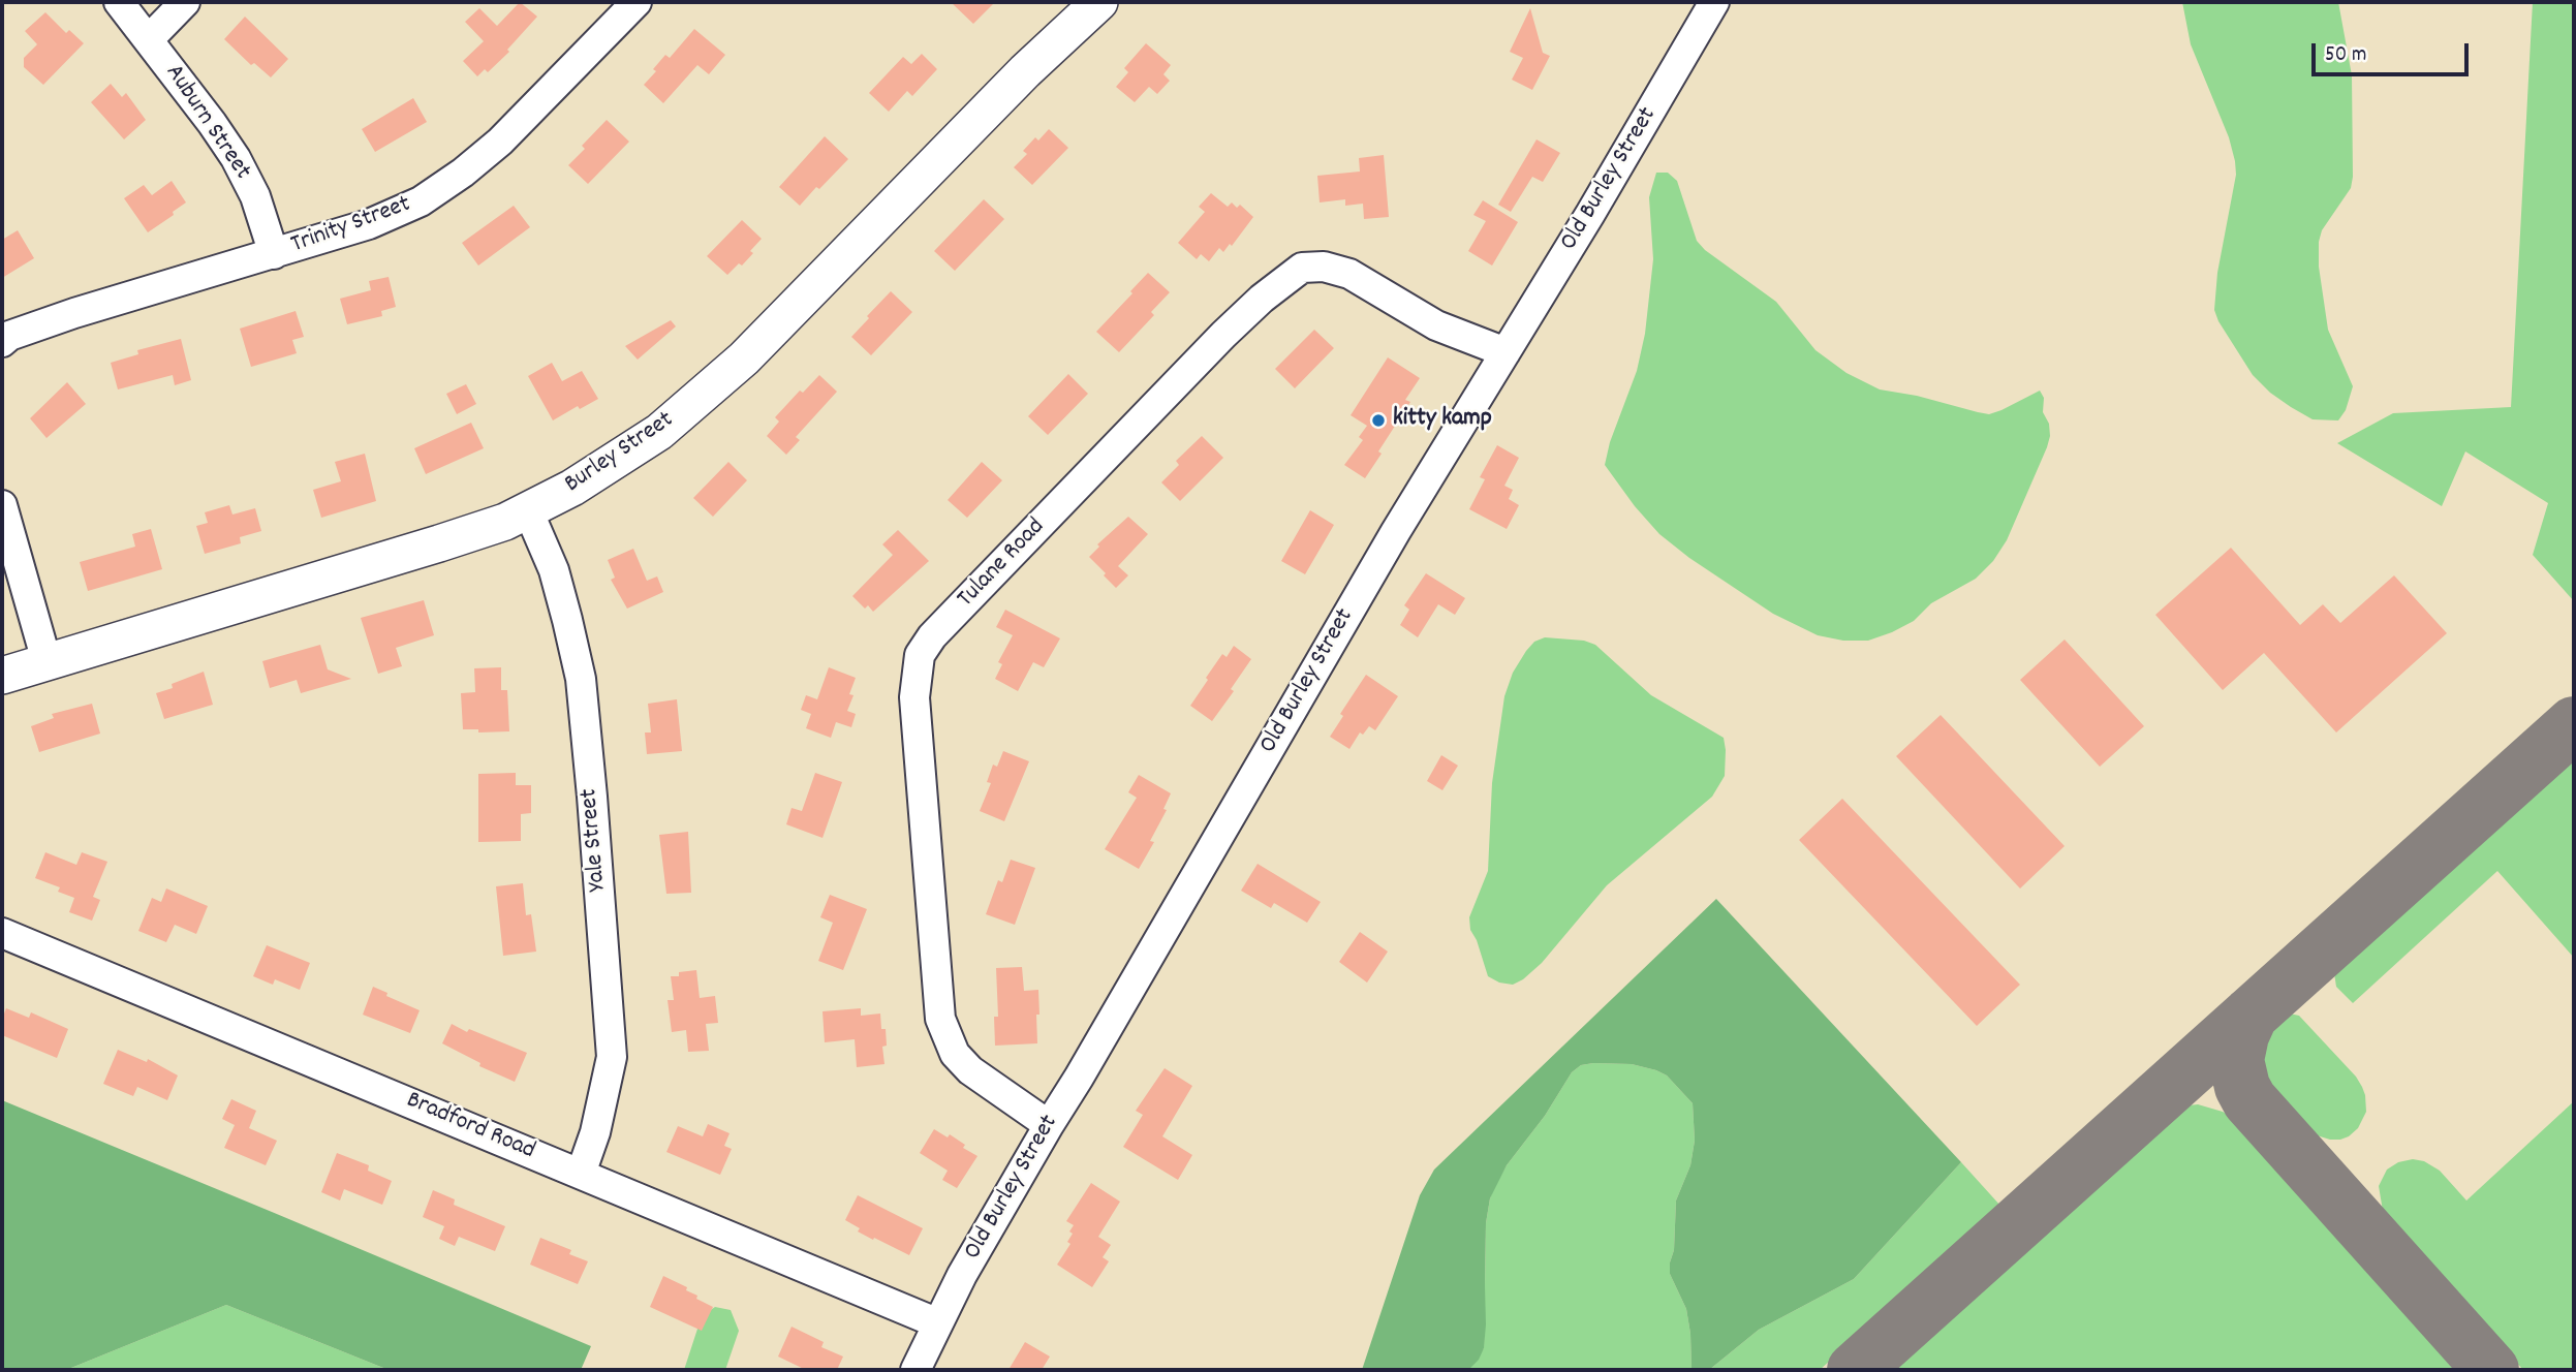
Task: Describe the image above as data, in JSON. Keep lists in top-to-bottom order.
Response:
{
  "streets": {
    "main road": ["Burley Street"],
    "street": [
      "Auburn Street",
      "Old Burley Street",
      "Trinity Street",
      "Tulane Road",
      "Yale Street",
      "Bradford Road"
    ]
  },
  "crossings": [
    ["Auburn Street", "Trinity Street"],
    ["Old Burley Street", "Tulane Road"],
    ["Old Burley Street", "Bradford Road"],
    ["Burley Street", "Yale Street"],
    ["Yale Street", "Bradford Road"]
  ],
  "places": ["kitty kamp"],
  "scale_bar": "50 m"
}
